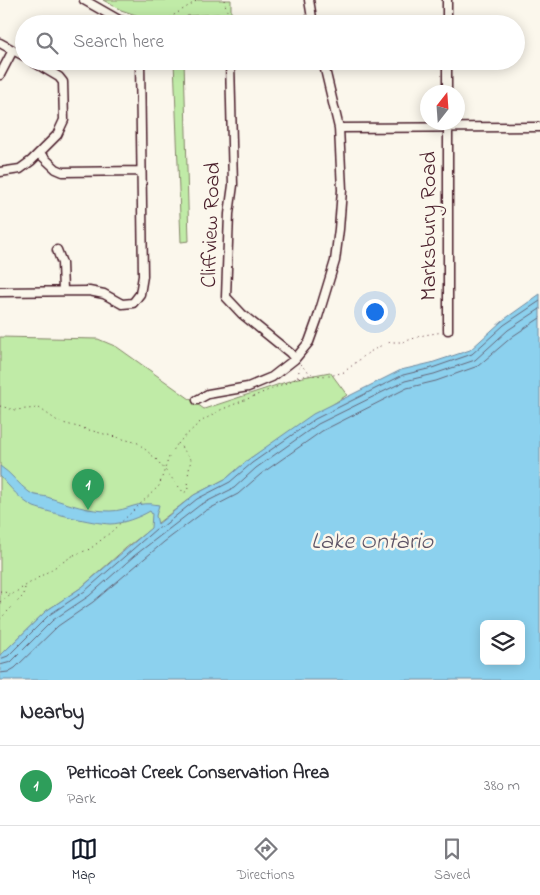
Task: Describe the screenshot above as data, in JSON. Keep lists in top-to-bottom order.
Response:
{
  "streets": {
    "street": ["Cliffview Road", "Marksbury Road"]
  },
  "water": ["Lake Ontario"],
  "north": "top",
  "page": {
    "search": "Search here",
    "pins": "1",
    "heading": "Nearby",
    "list": [
      {
        "mark": "1",
        "name": "Petticoat Creek Conservation Area",
        "note": "Park",
        "value": "380 m"
      }
    ],
    "nav": ["Map", "Directions", "Saved"]
  }
}
